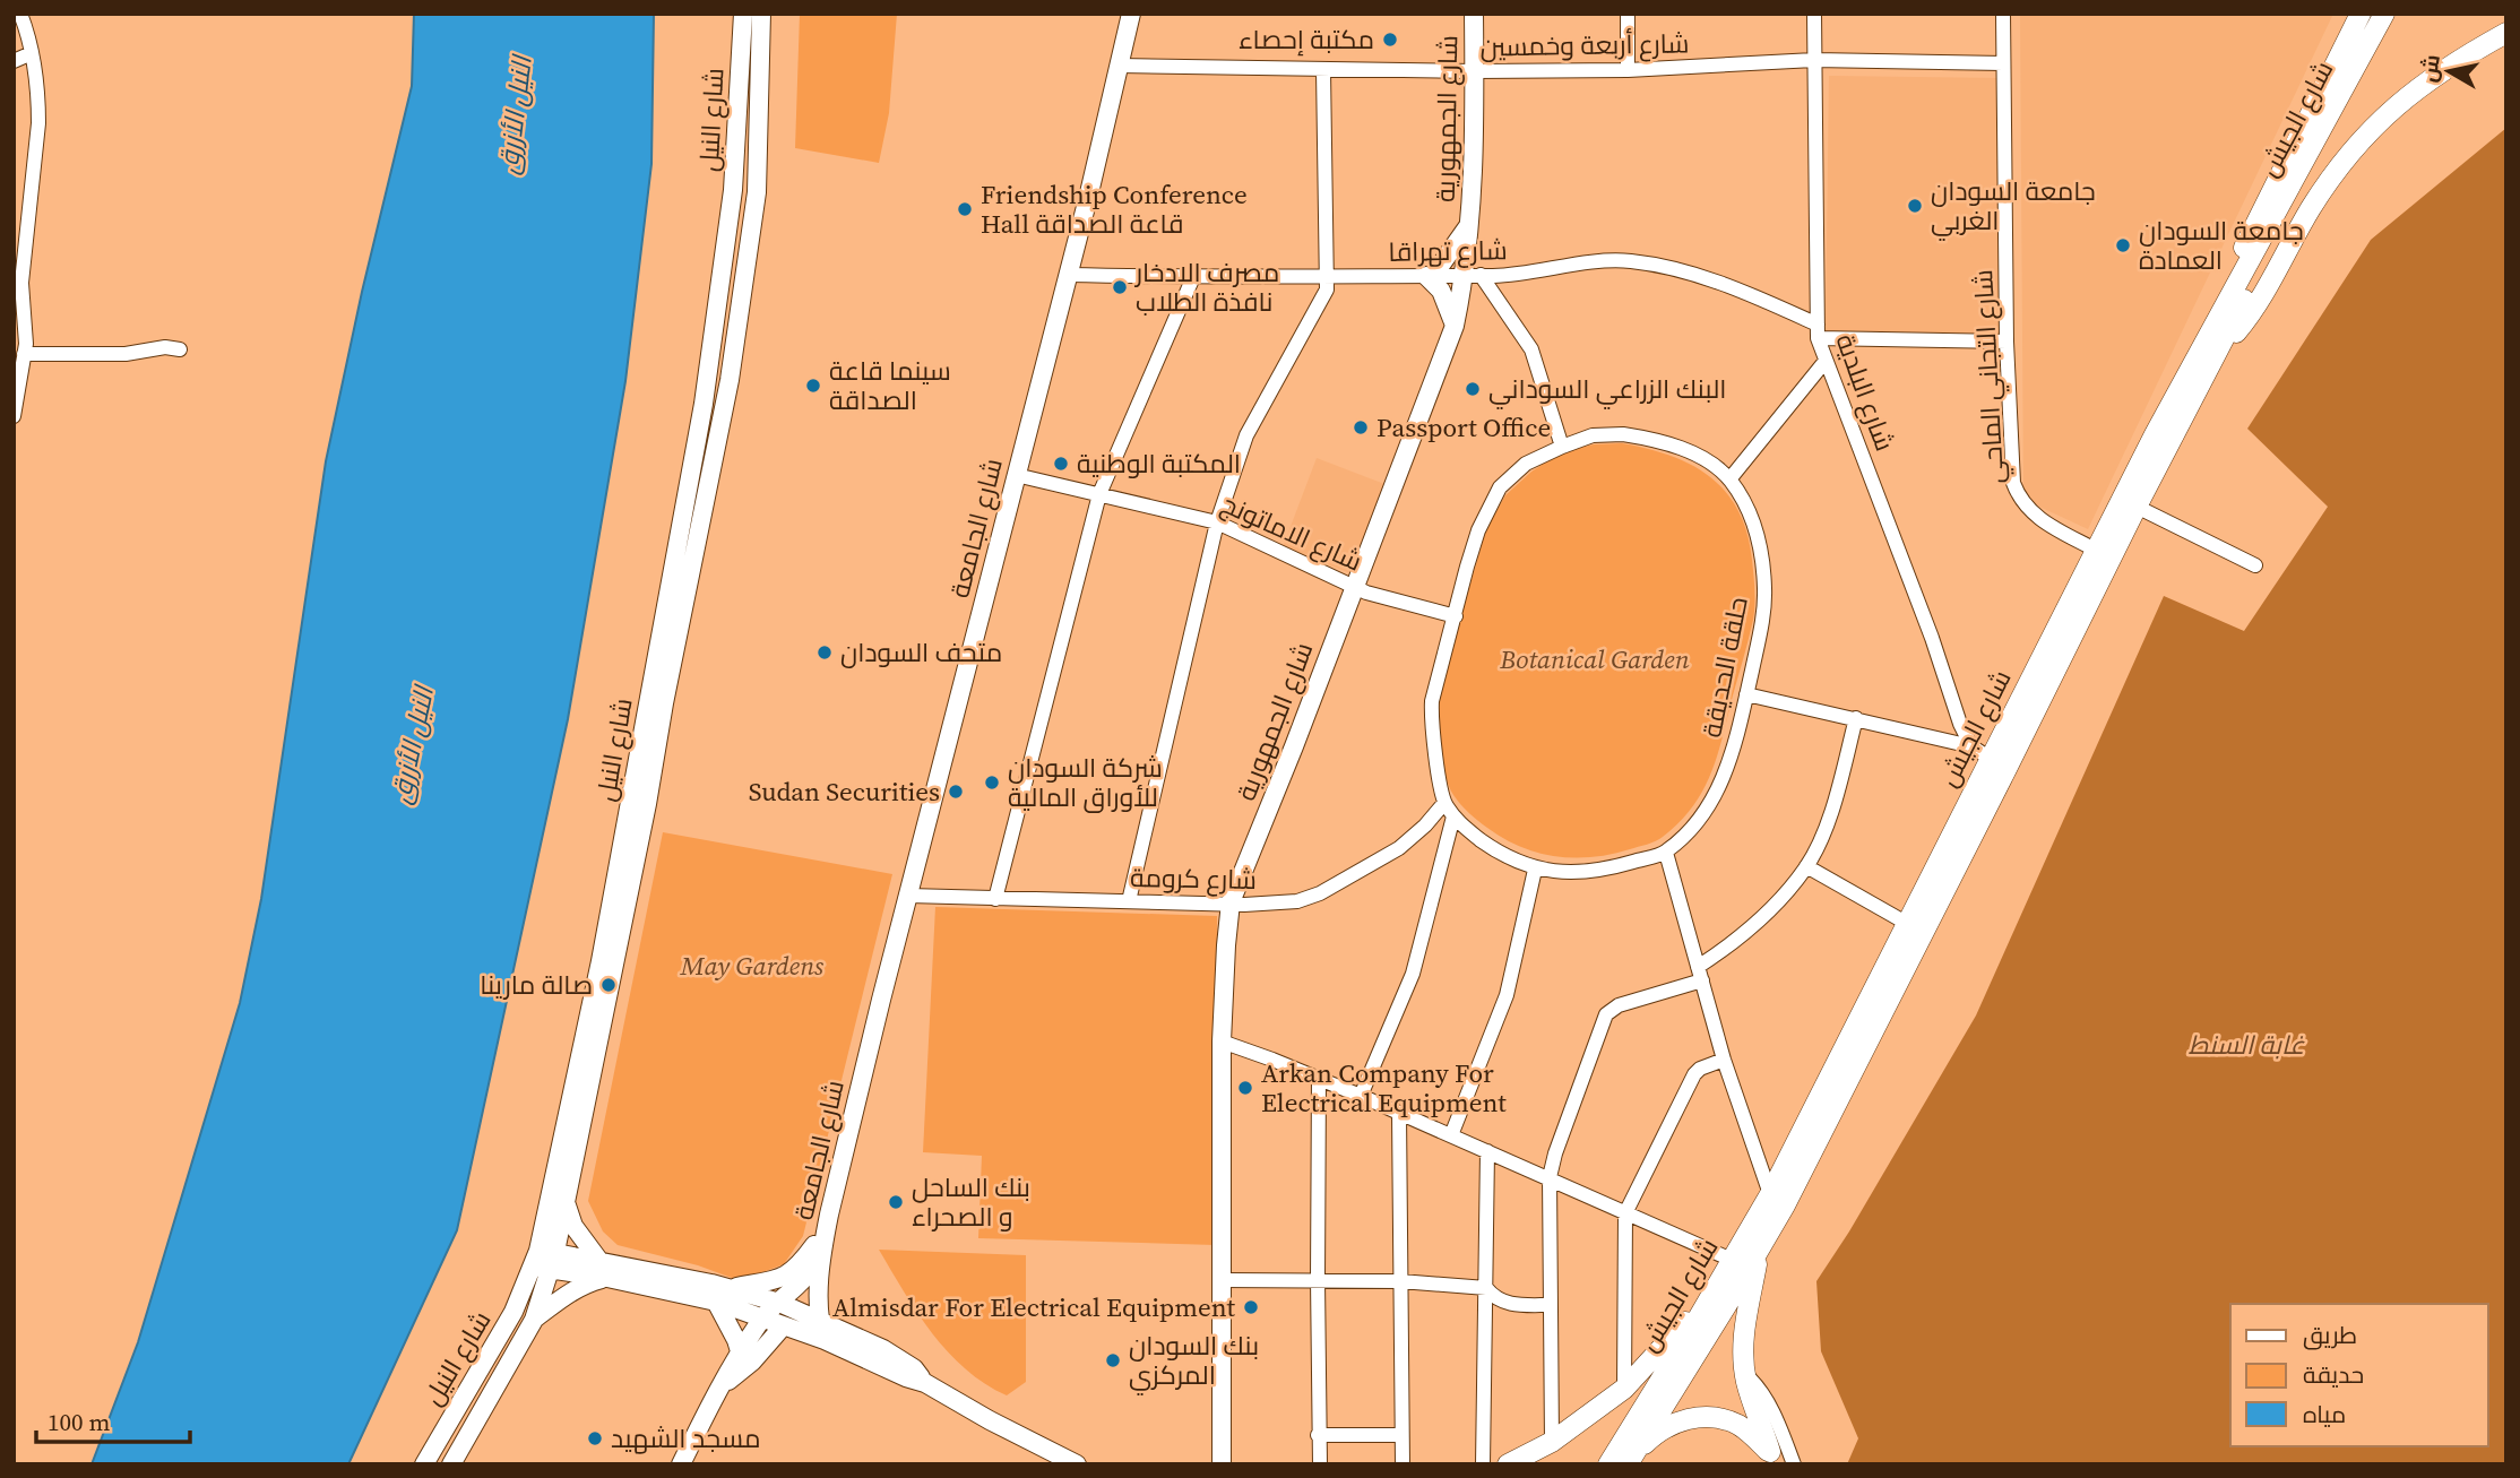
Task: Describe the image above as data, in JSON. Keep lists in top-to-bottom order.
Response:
{
  "streets": {
    "highway": ["شارع الجيش"],
    "main road": ["شارع الجمهورية", "شارع النيل", "شارع الجامعة"],
    "street": [
      "شارع أربعة وخمسين",
      "شارع تهراقا",
      "شارع التجاني الماحي",
      "شارع البلدية",
      "شارع الاماتونج",
      "حلقة الحديقة",
      "شارع كرومة"
    ]
  },
  "crossings": [
    ["شارع أربعة وخمسين", "شارع الجمهورية"],
    ["شارع أربعة وخمسين", "شارع التجاني الماحي"],
    ["شارع أربعة وخمسين", "شارع البلدية"],
    ["شارع أربعة وخمسين", "شارع الجامعة"],
    ["شارع الجمهورية", "شارع تهراقا"],
    ["شارع الجمهورية", "شارع الاماتونج"],
    ["شارع الجمهورية", "شارع كرومة"],
    ["شارع الجيش", "شارع التجاني الماحي"],
    ["شارع تهراقا", "شارع التجاني الماحي"],
    ["شارع تهراقا", "شارع البلدية"],
    ["شارع تهراقا", "شارع الجامعة"],
    ["شارع الجامعة", "شارع الاماتونج"],
    ["شارع الجامعة", "شارع كرومة"],
    ["شارع الاماتونج", "حلقة الحديقة"],
    ["حلقة الحديقة", "شارع كرومة"]
  ],
  "water": ["النيل الأزرق"],
  "parks": ["Botanical Garden", "May Gardens", "غابة السنط"],
  "places": [
    "مكتبة إحصاء",
    "جامعة السودان الغربي",
    "Friendship Conference Hall قاعة الصداقة",
    "جامعة السودان العمادة",
    "مصرف الادخار نافذة الطلاب",
    "سينما قاعة الصداقة",
    "البنك الزراعي السوداني",
    "Passport Office",
    "المكتبة الوطنية",
    "متحف السودان",
    "شركة السودان للأوراق المالية",
    "Sudan Securities",
    "صالة مارينا",
    "Arkan Company For Electrical Equipment",
    "بنك الساحل و الصحراء",
    "Almisdar For Electrical Equipment",
    "بنك السودان المركزي",
    "مسجد الشهيد"
  ],
  "legend": ["طريق", "حديقة", "مياه"],
  "scale_bar": "100 m",
  "north": "left"
}
